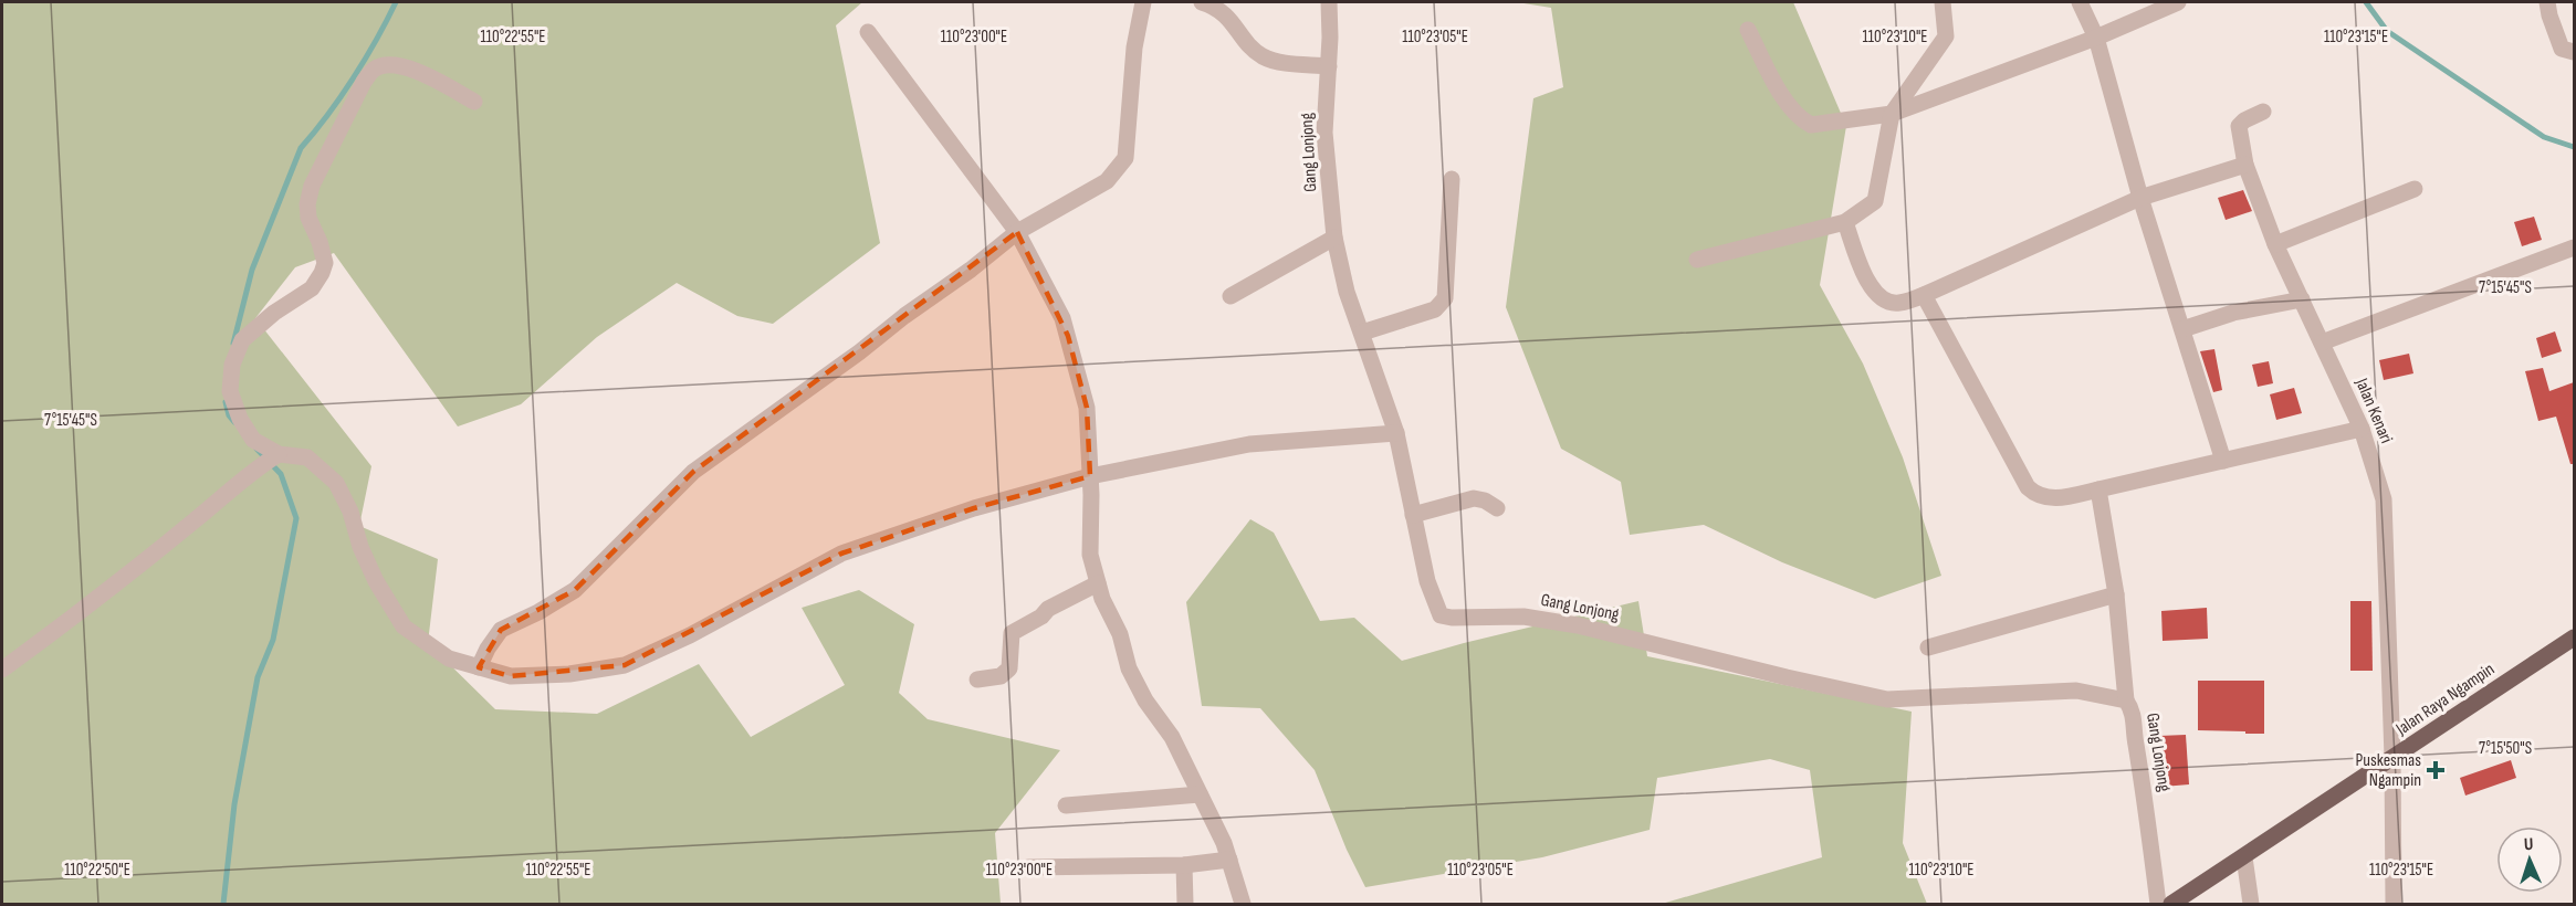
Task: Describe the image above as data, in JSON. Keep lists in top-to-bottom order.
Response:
{
  "streets": {
    "main road": ["Jalan Raya Ngampin"],
    "street": ["Gang Lonjong", "Jalan Kenari"]
  },
  "crossings": [
    ["Jalan Kenari", "Jalan Raya Ngampin"]
  ],
  "places": {
    "health": ["Puskesmas Ngampin"]
  },
  "north": "top",
  "coordinates": [
    "110°22'55\"E",
    "110°23'00\"E",
    "110°23'05\"E",
    "110°23'10\"E",
    "110°23'15\"E",
    "7°15'45\"S",
    "7°15'50\"S",
    "110°22'50\"E"
  ]
}
